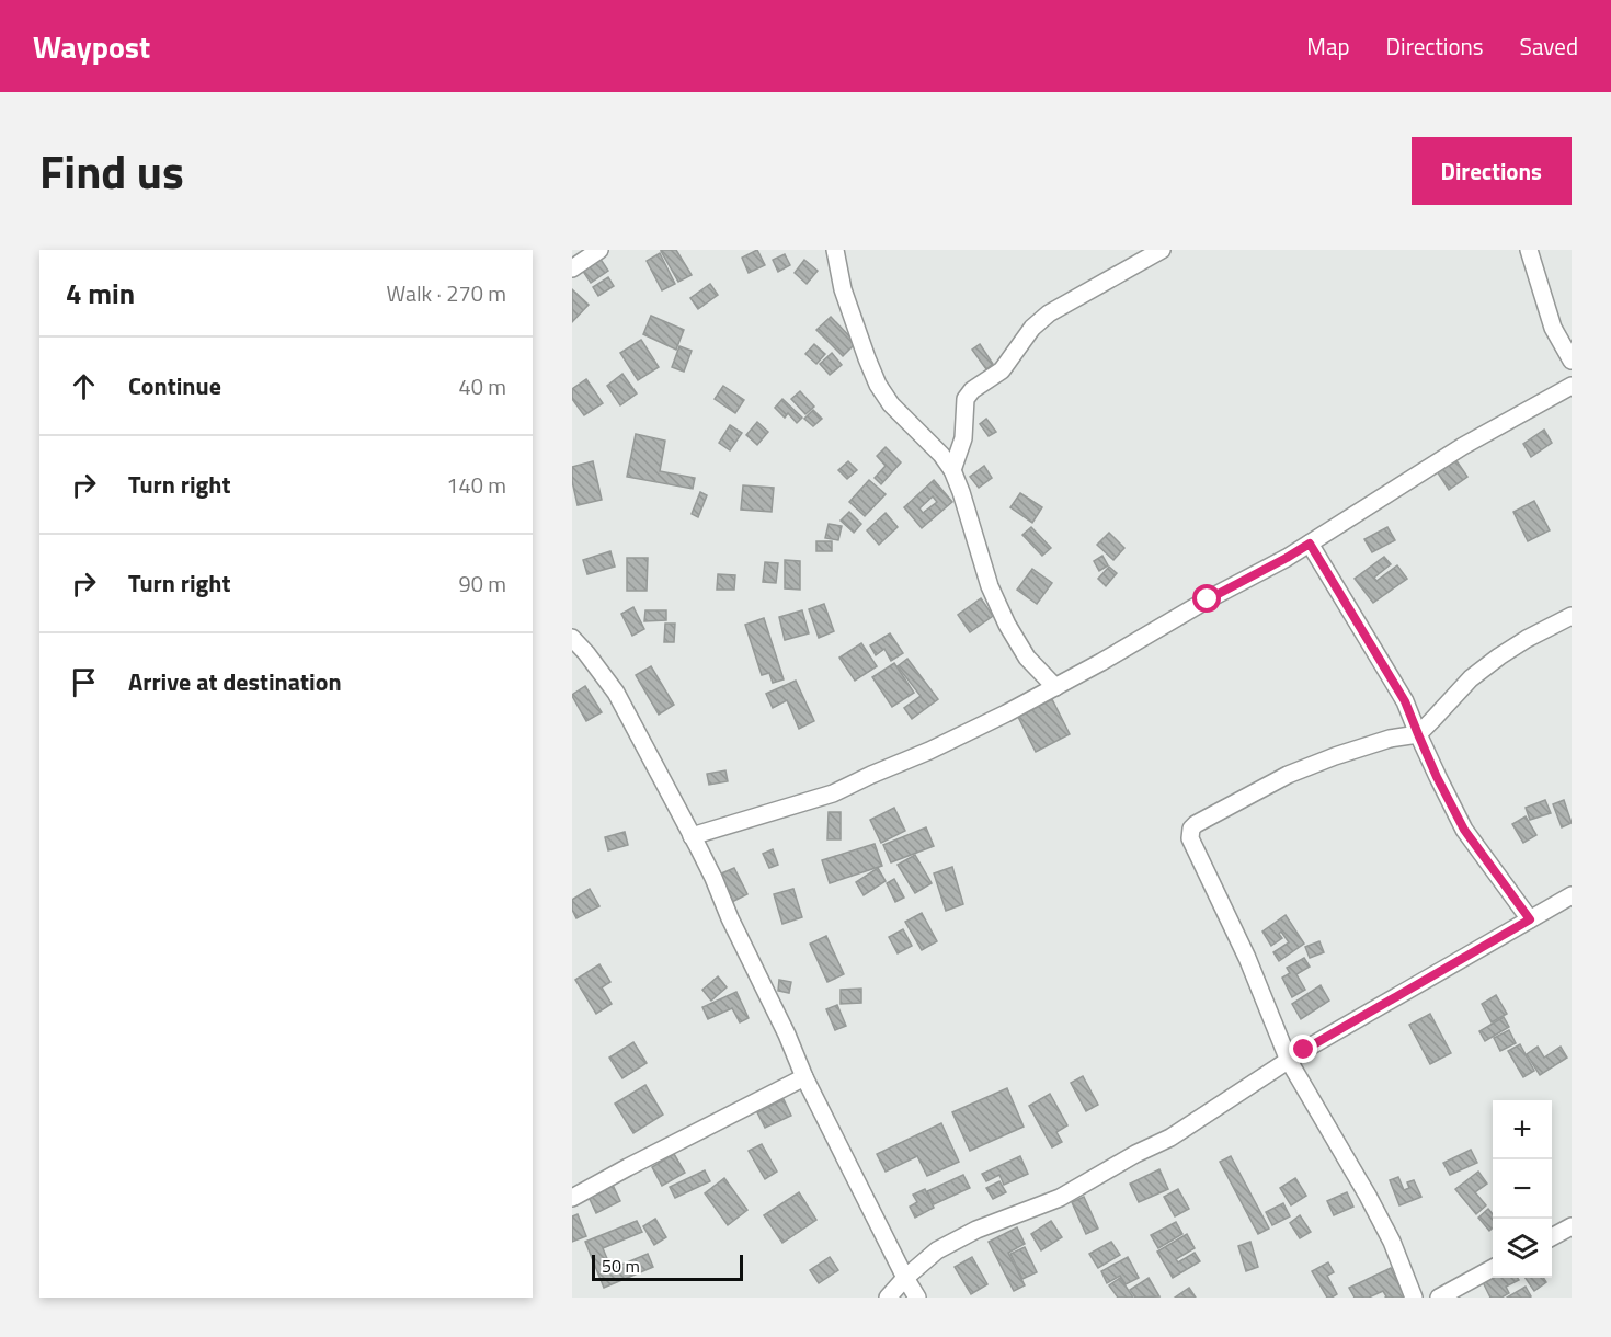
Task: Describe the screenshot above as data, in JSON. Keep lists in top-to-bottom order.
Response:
{
  "scale_bar": "50 m",
  "page": {
    "header": "Waypost",
    "nav": ["Map", "Directions", "Saved"],
    "title": "Find us",
    "buttons": "Directions",
    "heading": ["4 min", "Walk · 270 m"],
    "list": [
      ["Continue", "40 m"],
      ["Turn right", "140 m"],
      ["Turn right", "90 m"],
      "Arrive at destination"
    ],
    "map_buttons": ["+", "−"],
    "scale": "50 m"
  }
}
